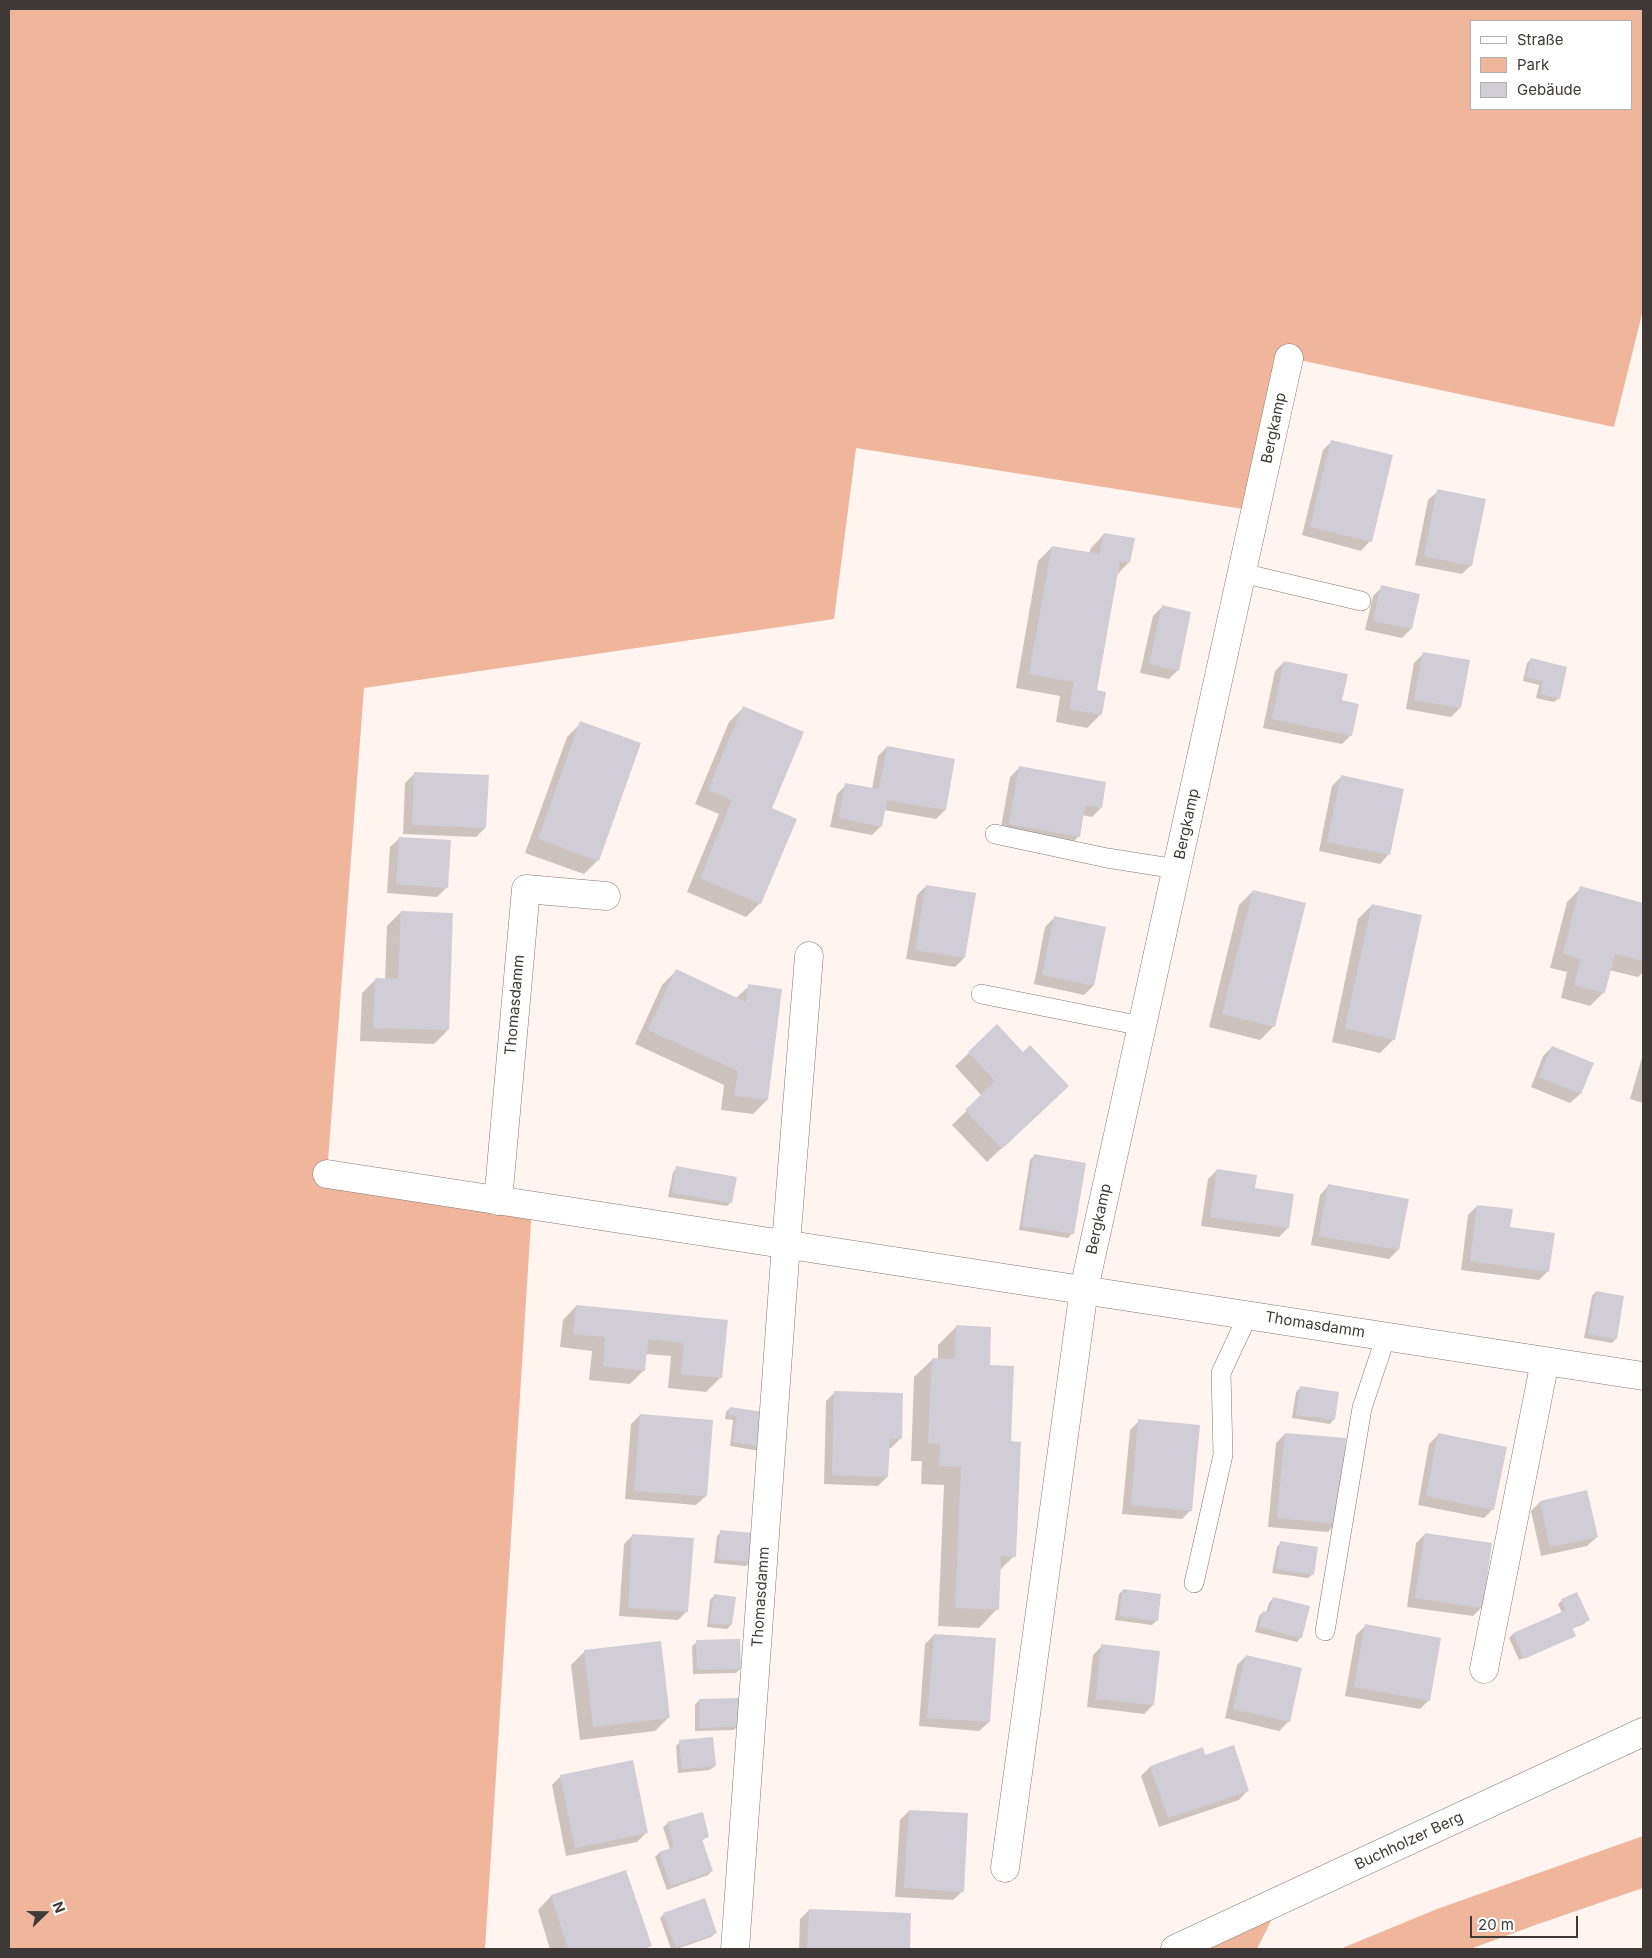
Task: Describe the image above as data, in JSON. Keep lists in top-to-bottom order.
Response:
{
  "streets": {
    "street": ["Bergkamp", "Thomasdamm", "Buchholzer Berg"]
  },
  "crossings": [
    ["Bergkamp", "Thomasdamm"]
  ],
  "legend": ["Straße", "Park", "Gebäude"],
  "scale_bar": "20 m",
  "north": "right"
}
